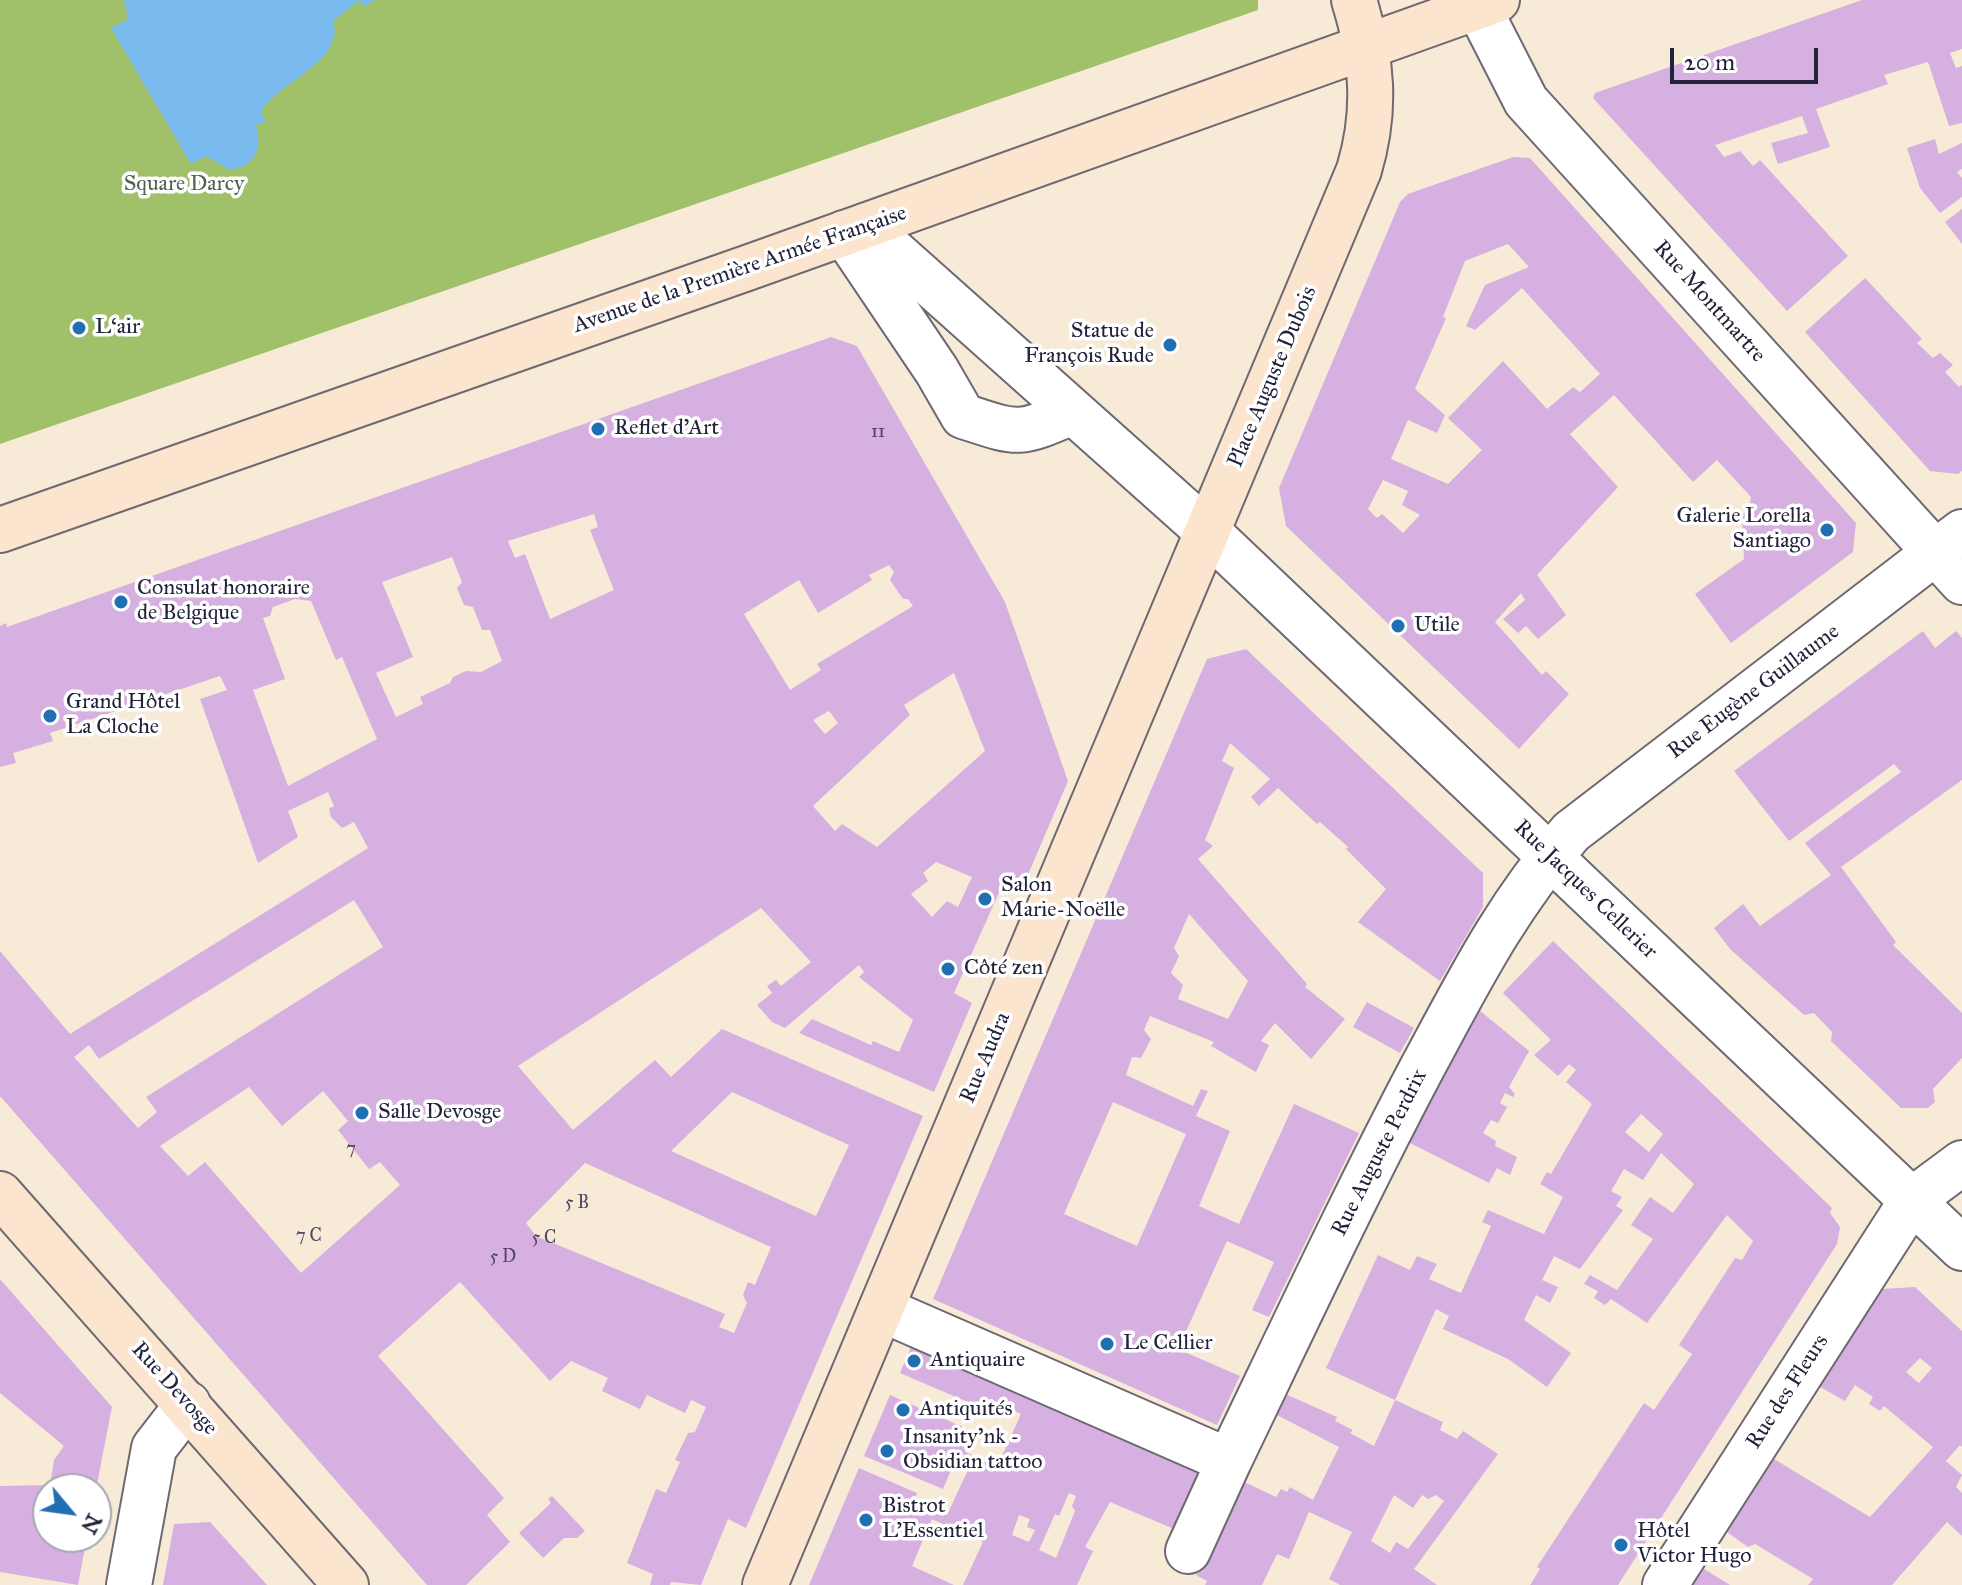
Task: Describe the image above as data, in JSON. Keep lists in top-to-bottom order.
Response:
{
  "streets": {
    "main road": [
      "Avenue de la Première Armée Française",
      "Place Auguste Dubois",
      "Rue Audra",
      "Rue Devosge"
    ],
    "street": [
      "Rue Montmartre",
      "Rue Eugène Guillaume",
      "Rue Jacques Cellerier",
      "Rue Auguste Perdrix",
      "Rue des Fleurs"
    ]
  },
  "crossings": [
    ["Avenue de la Première Armée Française", "Rue Montmartre"],
    ["Avenue de la Première Armée Française", "Place Auguste Dubois"],
    ["Rue Montmartre", "Rue Eugène Guillaume"],
    ["Place Auguste Dubois", "Rue Jacques Cellerier"],
    ["Place Auguste Dubois", "Rue Audra"],
    ["Rue Eugène Guillaume", "Rue Jacques Cellerier"],
    ["Rue Eugène Guillaume", "Rue Auguste Perdrix"],
    ["Rue Jacques Cellerier", "Rue Audra"],
    ["Rue Jacques Cellerier", "Rue Auguste Perdrix"],
    ["Rue Jacques Cellerier", "Rue des Fleurs"]
  ],
  "parks": ["Square Darcy"],
  "places": [
    "L‘air",
    "Statue de François Rude",
    "Reflet d'Art",
    "Galerie Lorella Santiago",
    "Consulat honoraire de Belgique",
    "Utile",
    "Grand Hôtel La Cloche",
    "Salon Marie-Noëlle",
    "Côté zen",
    "Salle Devosge",
    "Le Cellier",
    "Antiquaire",
    "Antiquités",
    "Insanity'nk - Obsidian tattoo",
    "Bistrot L’Essentiel",
    "Hôtel Victor Hugo"
  ],
  "house_numbers": [
    "11",
    "7",
    "5 B",
    "7 C",
    "5 C",
    "5 D"
  ],
  "scale_bar": "20 m",
  "north": "bottom right"
}
